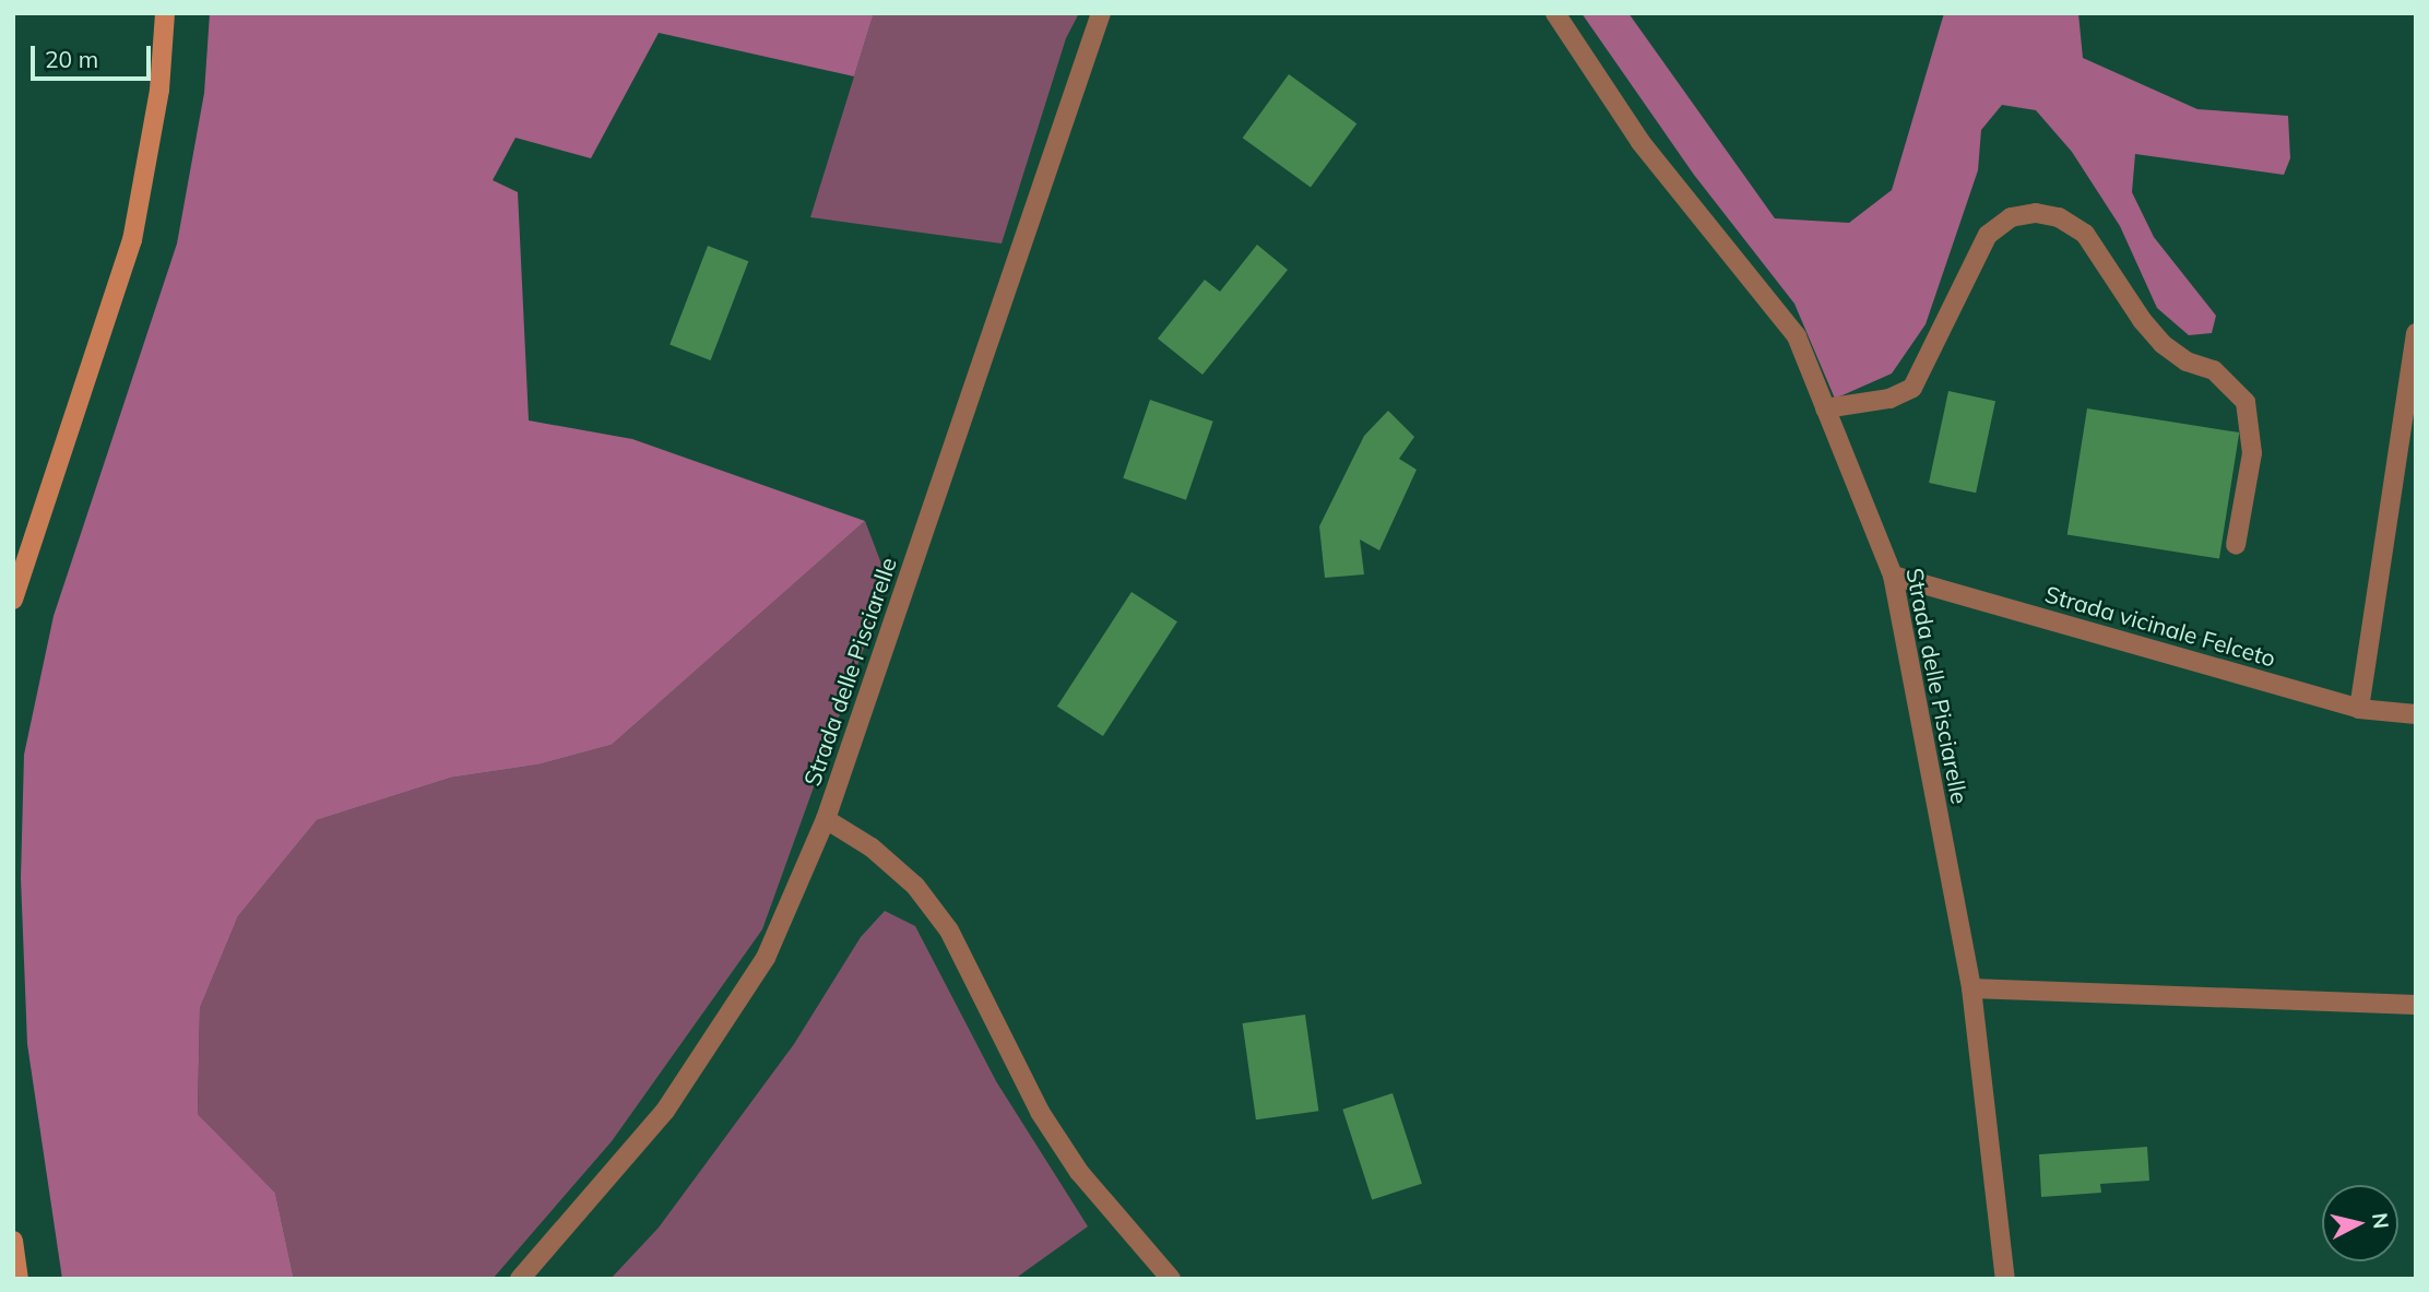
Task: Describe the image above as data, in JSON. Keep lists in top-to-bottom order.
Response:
{
  "streets": {
    "street": ["Strada vicinale Felceto", "Strada delle Pisciarelle"]
  },
  "crossings": [
    ["Strada vicinale Felceto", "Strada delle Pisciarelle"]
  ],
  "scale_bar": "20 m",
  "north": "right"
}
